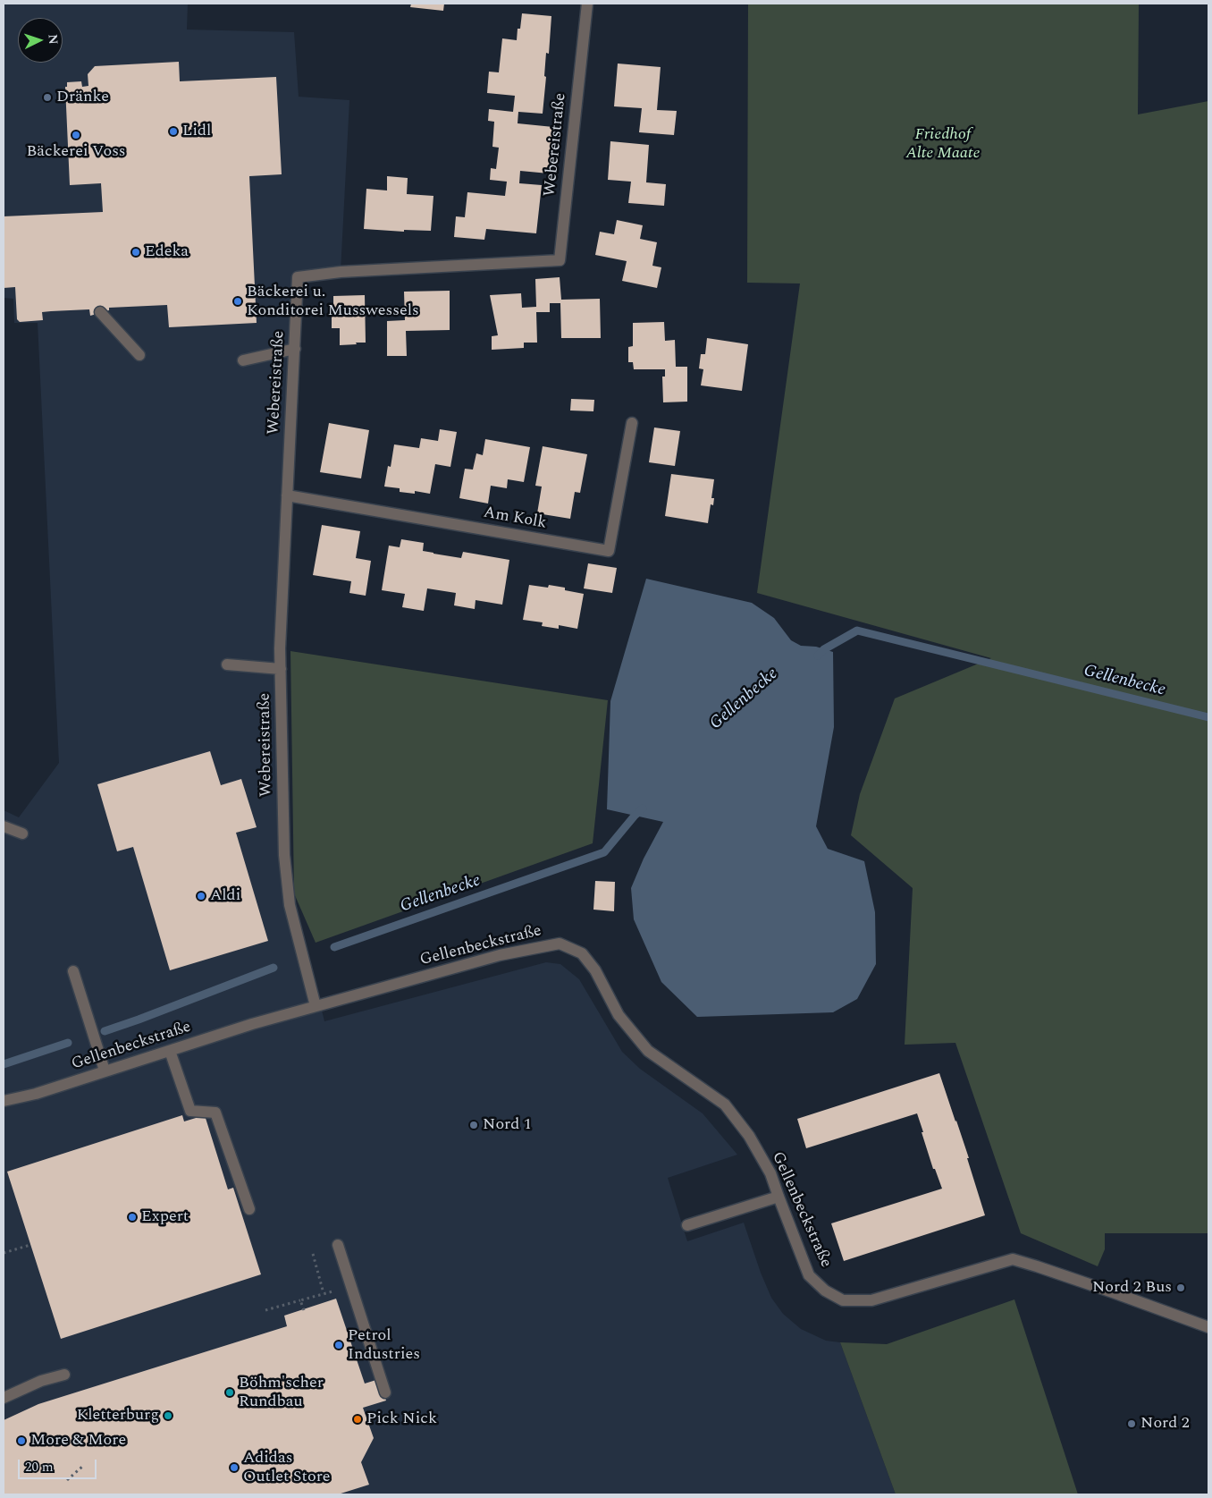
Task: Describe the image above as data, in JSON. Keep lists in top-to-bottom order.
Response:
{
  "streets": {
    "street": ["Webereistraße", "Am Kolk", "Gellenbeckstraße"]
  },
  "crossings": [
    ["Webereistraße", "Am Kolk"],
    ["Webereistraße", "Gellenbeckstraße"]
  ],
  "water": ["Gellenbecke"],
  "parks": ["Friedhof Alte Maate"],
  "places": [
    "Dränke",
    "Lidl",
    "Bäckerei Voss",
    "Edeka",
    "Bäckerei u. Konditorei Musswessels",
    "Aldi",
    "Nord 1",
    "Expert",
    "Nord 2 Bus",
    "Petrol Industries",
    "Böhm'scher Rundbau",
    "Kletterburg",
    "Pick Nick",
    "Nord 2",
    "More & More",
    "Adidas Outlet Store"
  ],
  "scale_bar": "20 m",
  "north": "right"
}
